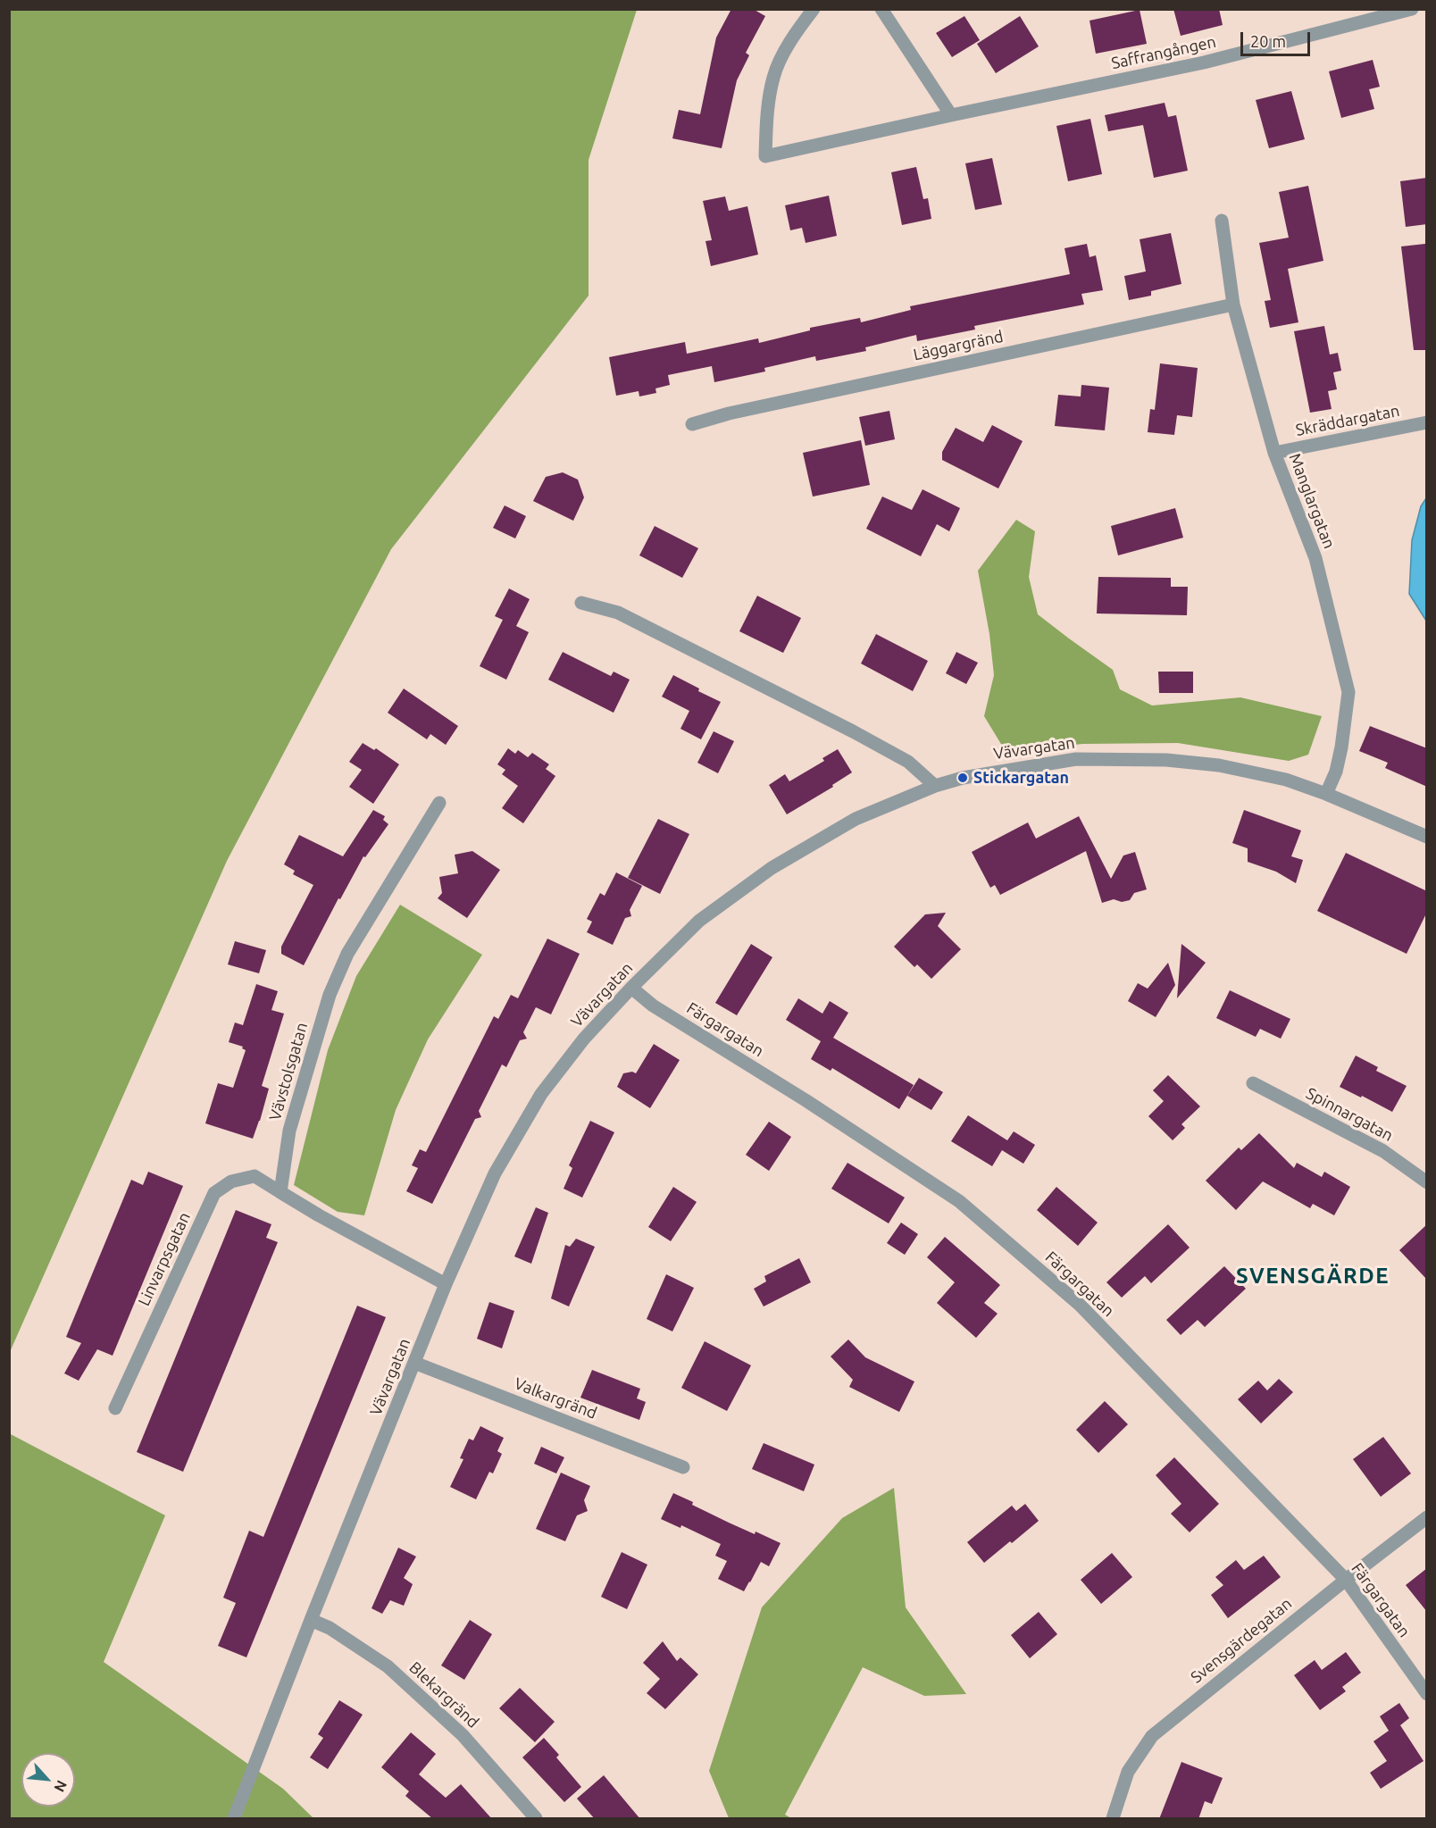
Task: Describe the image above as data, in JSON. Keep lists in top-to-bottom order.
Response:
{
  "streets": {
    "street": [
      "Saffrangången",
      "Läggargränd",
      "Skräddargatan",
      "Manglargatan",
      "Vävargatan",
      "Färgargatan",
      "Vävstolsgatan",
      "Spinnargatan",
      "Linvarpsgatan",
      "Valkargränd",
      "Svensgärdegatan",
      "Blekargränd"
    ]
  },
  "crossings": [
    ["Läggargränd", "Manglargatan"],
    ["Skräddargatan", "Manglargatan"],
    ["Manglargatan", "Vävargatan"],
    ["Vävargatan", "Färgargatan"],
    ["Vävargatan", "Valkargränd"],
    ["Vävargatan", "Blekargränd"],
    ["Färgargatan", "Svensgärdegatan"],
    ["Vävstolsgatan", "Linvarpsgatan"]
  ],
  "districts": ["SVENSGÄRDE"],
  "places": ["Stickargatan"],
  "scale_bar": "20 m",
  "north": "bottom right"
}
